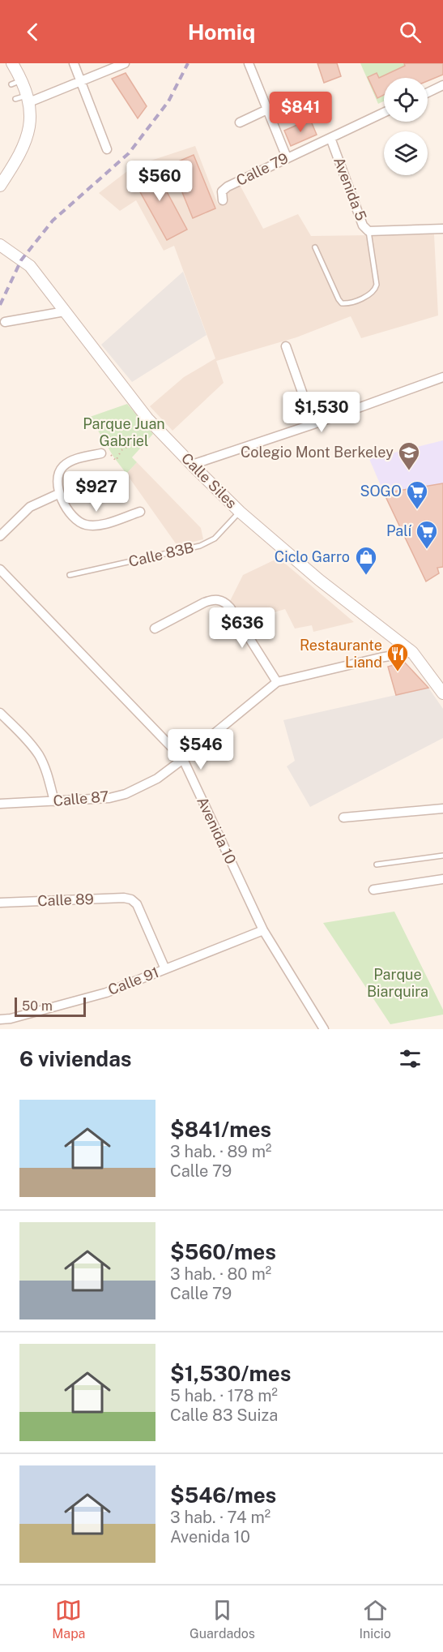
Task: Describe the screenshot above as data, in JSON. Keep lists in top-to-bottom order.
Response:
{
  "streets": {
    "street": [
      "Calle 79",
      "Avenida 5",
      "Calle Siles",
      "Calle 87",
      "Avenida 10",
      "Calle 89",
      "Calle 91"
    ],
    "lane": ["Calle 83B"]
  },
  "crossings": [
    ["Calle 79", "Avenida 5"],
    ["Calle Siles", "Calle 83B"],
    ["Calle Siles", "Calle 87"],
    ["Calle 87", "Avenida 10"],
    ["Avenida 10", "Calle 91"],
    ["Calle 89", "Calle 91"]
  ],
  "parks": ["Parque Juan Gabriel", "Parque Biarquira"],
  "places": {
    "school or university": ["Colegio Mont Berkeley"],
    "supermarket": ["SOGO", "Palí"],
    "shop": ["Ciclo Garro"],
    "restaurant": ["Restaurante Liand"]
  },
  "scale_bar": "50 m",
  "page": {
    "header": "Homiq",
    "price": [
      "$841",
      "$560",
      "$1,530",
      "$927",
      "$636",
      "$546"
    ],
    "scale": "50 m",
    "heading": "6 viviendas",
    "list": [
      {
        "name": "$841/mes",
        "note": "3 hab. · 89 m² · Calle 79"
      },
      {
        "name": "$560/mes",
        "note": "3 hab. · 80 m² · Calle 79"
      },
      {
        "name": "$1,530/mes",
        "note": "5 hab. · 178 m² · Calle 83 Suiza"
      },
      {
        "name": "$546/mes",
        "note": "3 hab. · 74 m² · Avenida 10"
      }
    ],
    "tabs": ["Mapa", "Guardados", "Inicio"]
  }
}
